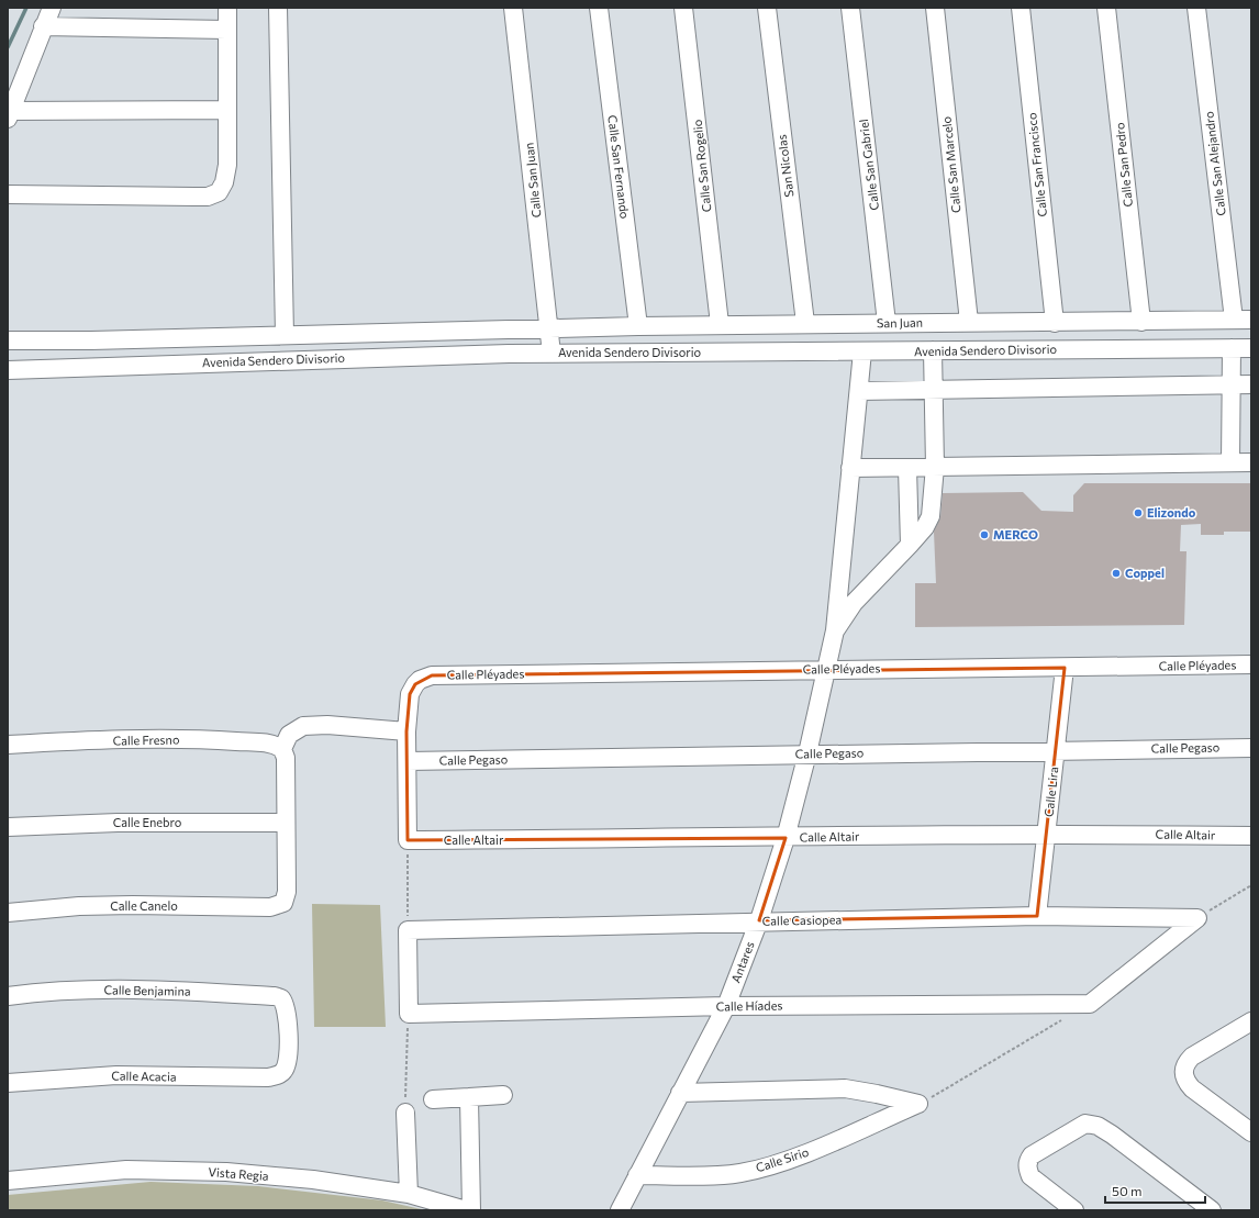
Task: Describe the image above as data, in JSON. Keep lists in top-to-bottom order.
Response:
{
  "streets": {
    "street": [
      "Calle San Alejandro",
      "Calle San Gabriel",
      "Calle San Marcelo",
      "Calle San Francisco",
      "Calle San Pedro",
      "Calle San Rogelio",
      "San Nicolas",
      "Calle San Fernando",
      "Calle San Juan",
      "San Juan",
      "Avenida Sendero Divisorio",
      "Calle Pléyades",
      "Calle Fresno",
      "Calle Pegaso",
      "Calle Lira",
      "Calle Enebro",
      "Calle Altair",
      "Calle Canelo",
      "Calle Casiopea",
      "Antares",
      "Calle Benjamina",
      "Calle Híades",
      "Calle Acacia",
      "Calle Sirio",
      "Vista Regia"
    ]
  },
  "crossings": [
    ["Calle San Alejandro", "San Juan"],
    ["Calle San Gabriel", "San Juan"],
    ["Calle San Marcelo", "San Juan"],
    ["Calle San Francisco", "San Juan"],
    ["Calle San Pedro", "San Juan"],
    ["Calle San Rogelio", "San Juan"],
    ["San Nicolas", "San Juan"],
    ["Calle San Fernando", "San Juan"],
    ["Calle San Juan", "San Juan"],
    ["Calle San Juan", "Avenida Sendero Divisorio"],
    ["San Juan", "Avenida Sendero Divisorio"],
    ["Avenida Sendero Divisorio", "Antares"],
    ["Calle Pléyades", "Calle Lira"],
    ["Calle Pléyades", "Antares"],
    ["Calle Pegaso", "Calle Lira"],
    ["Calle Pegaso", "Antares"],
    ["Calle Lira", "Calle Altair"],
    ["Calle Lira", "Calle Casiopea"],
    ["Calle Enebro", "Calle Canelo"],
    ["Calle Altair", "Antares"],
    ["Calle Casiopea", "Antares"],
    ["Calle Casiopea", "Calle Híades"],
    ["Antares", "Calle Híades"],
    ["Antares", "Calle Sirio"],
    ["Calle Benjamina", "Calle Acacia"]
  ],
  "places": ["Elizondo", "MERCO", "Coppel"],
  "scale_bar": "50 m"
}
